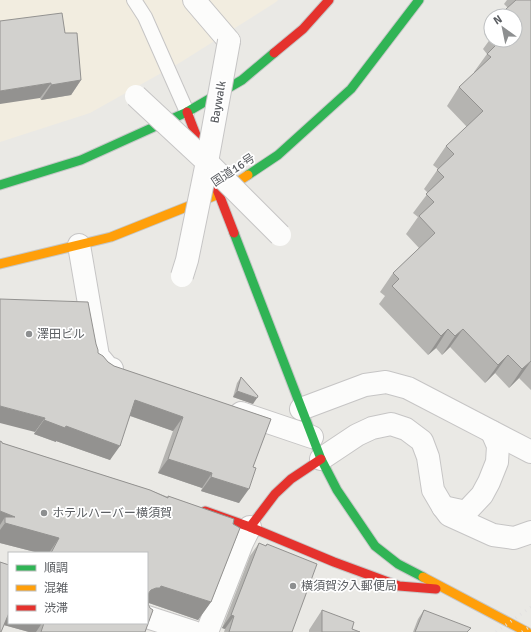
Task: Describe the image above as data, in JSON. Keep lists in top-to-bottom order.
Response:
{
  "streets": {
    "main road": ["国道16号"],
    "street": ["Baywalk"]
  },
  "places": ["澤田ビル", "ホテルハーバー横須賀", "横須賀汐入郵便局"],
  "legend": ["順調", "混雑", "渋滞"],
  "north": "top left"
}
